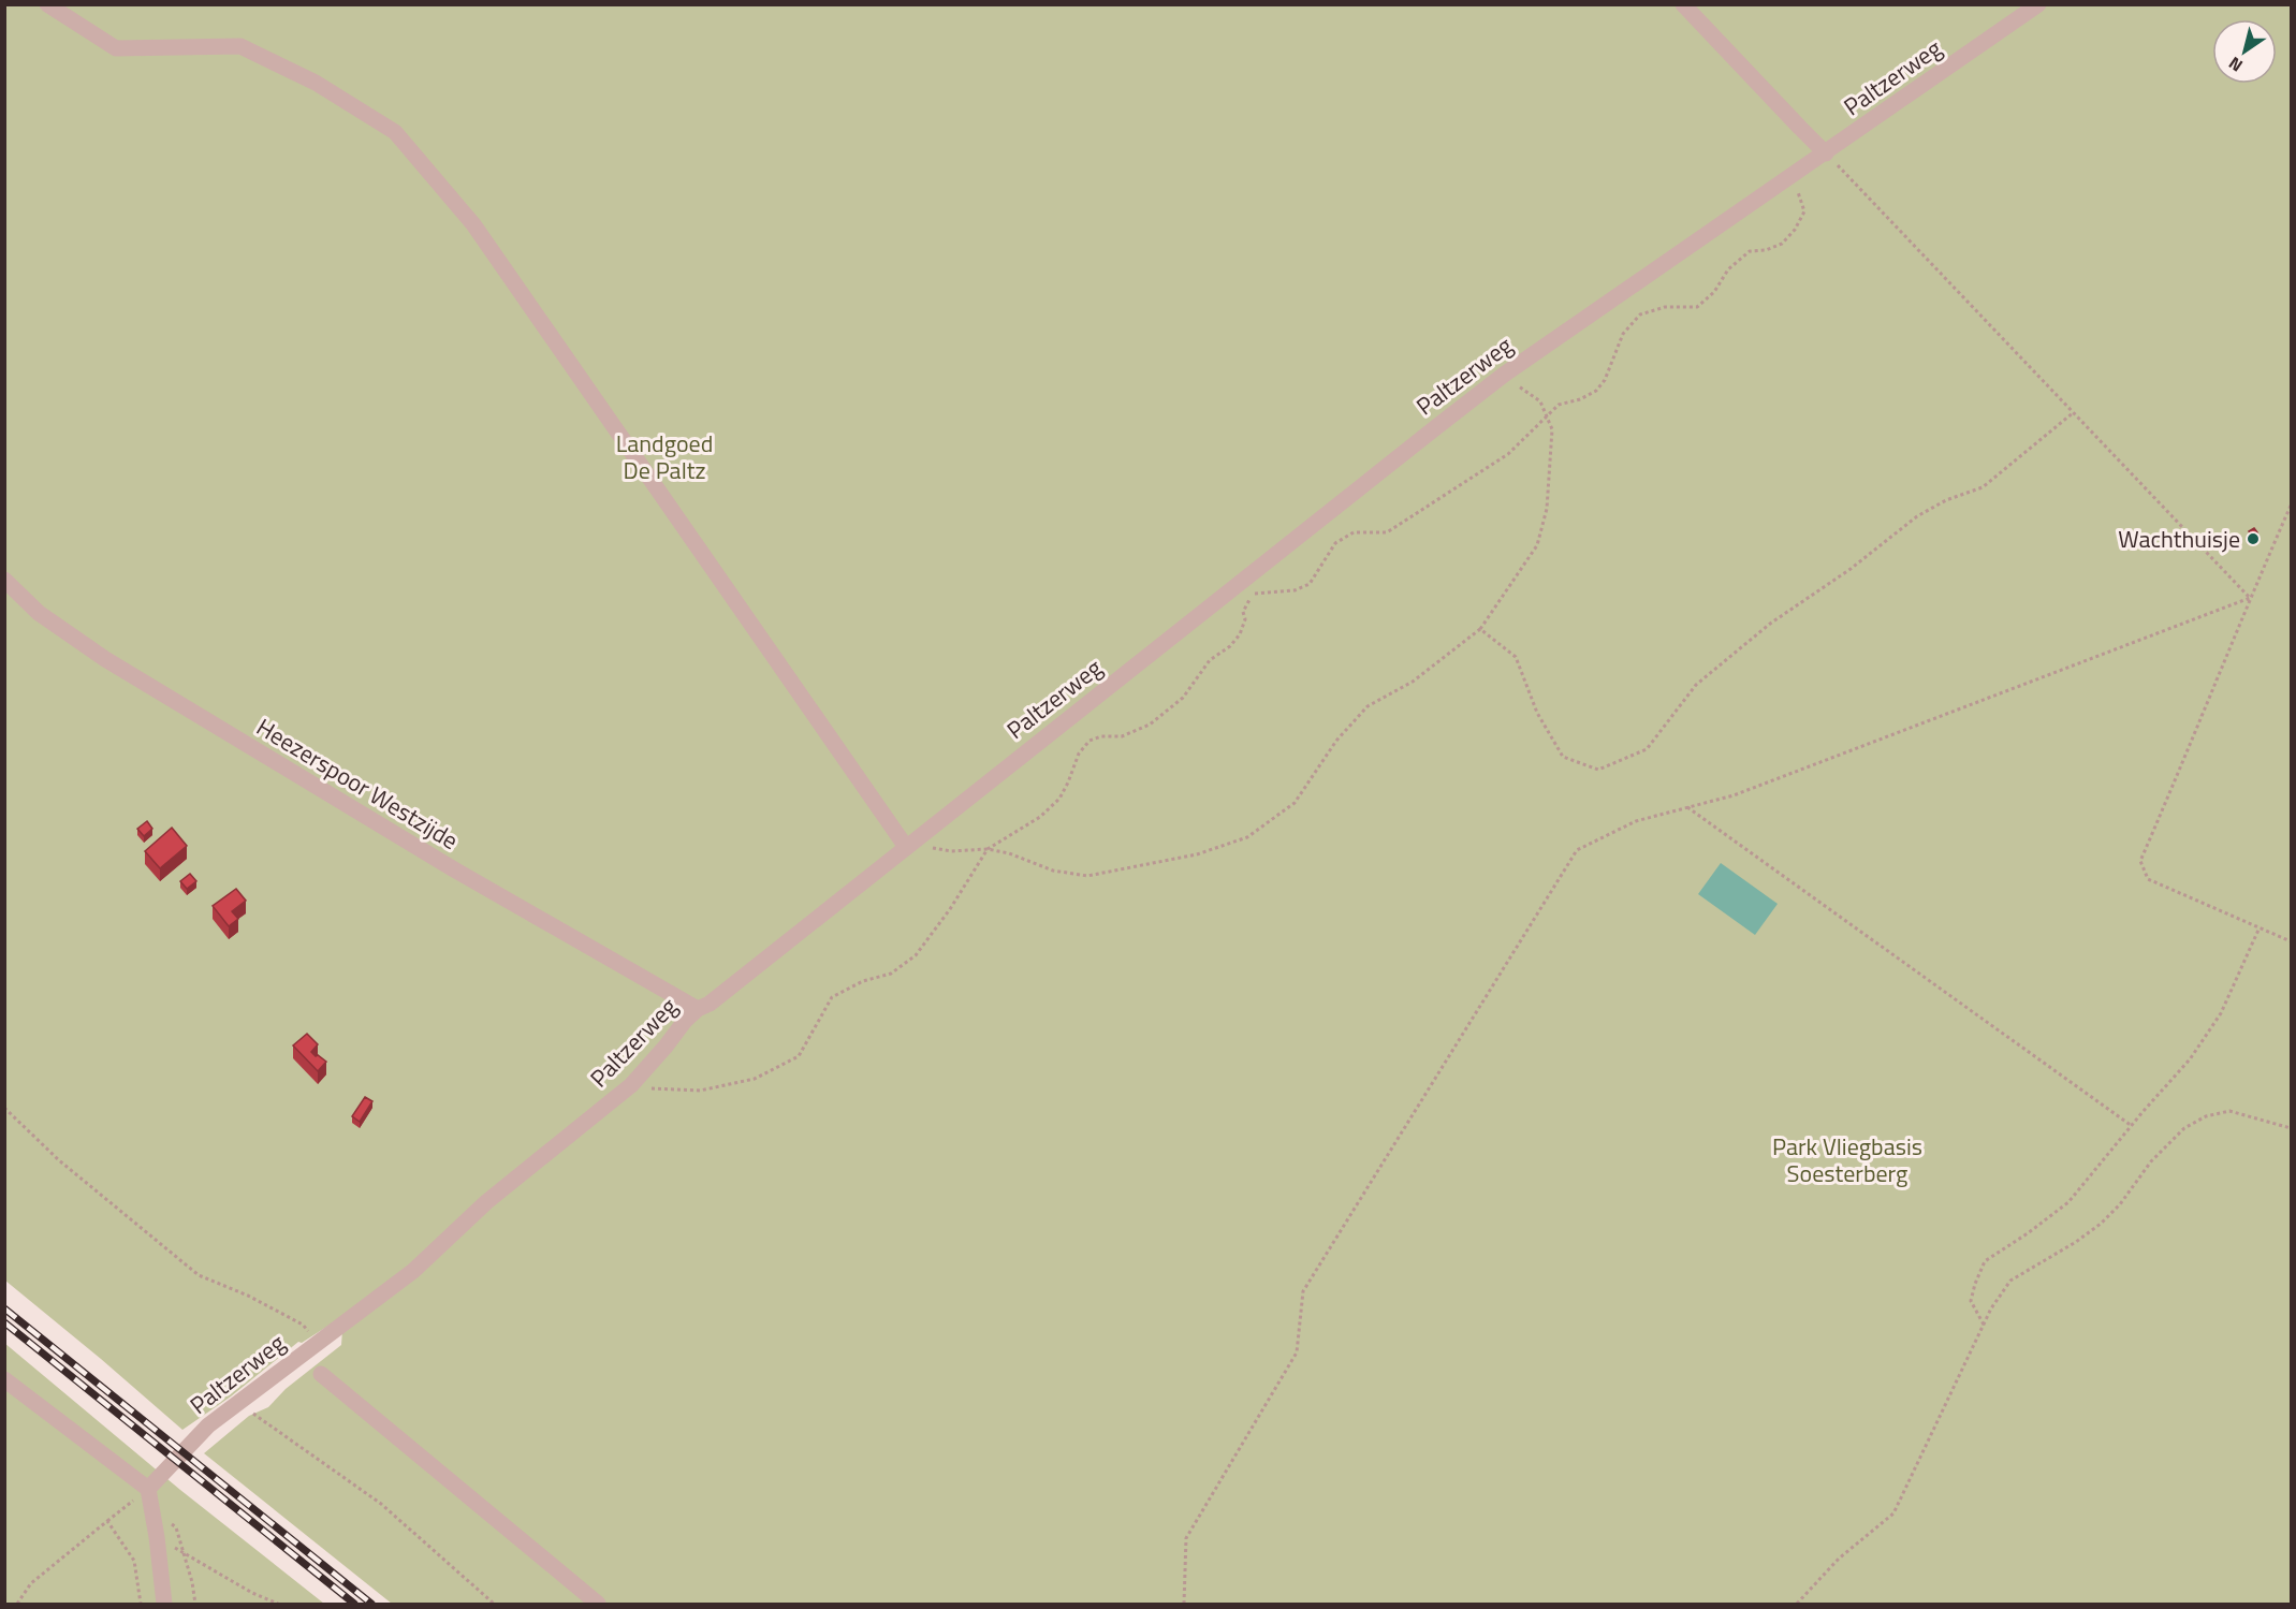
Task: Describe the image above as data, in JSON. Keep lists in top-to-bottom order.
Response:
{
  "streets": {
    "street": ["Paltzerweg", "Heezerspoor Westzijde"]
  },
  "crossings": [
    ["Paltzerweg", "Heezerspoor Westzijde"]
  ],
  "parks": ["Landgoed De Paltz", "Park Vliegbasis Soesterberg"],
  "places": ["Wachthuisje"],
  "north": "bottom left"
}
